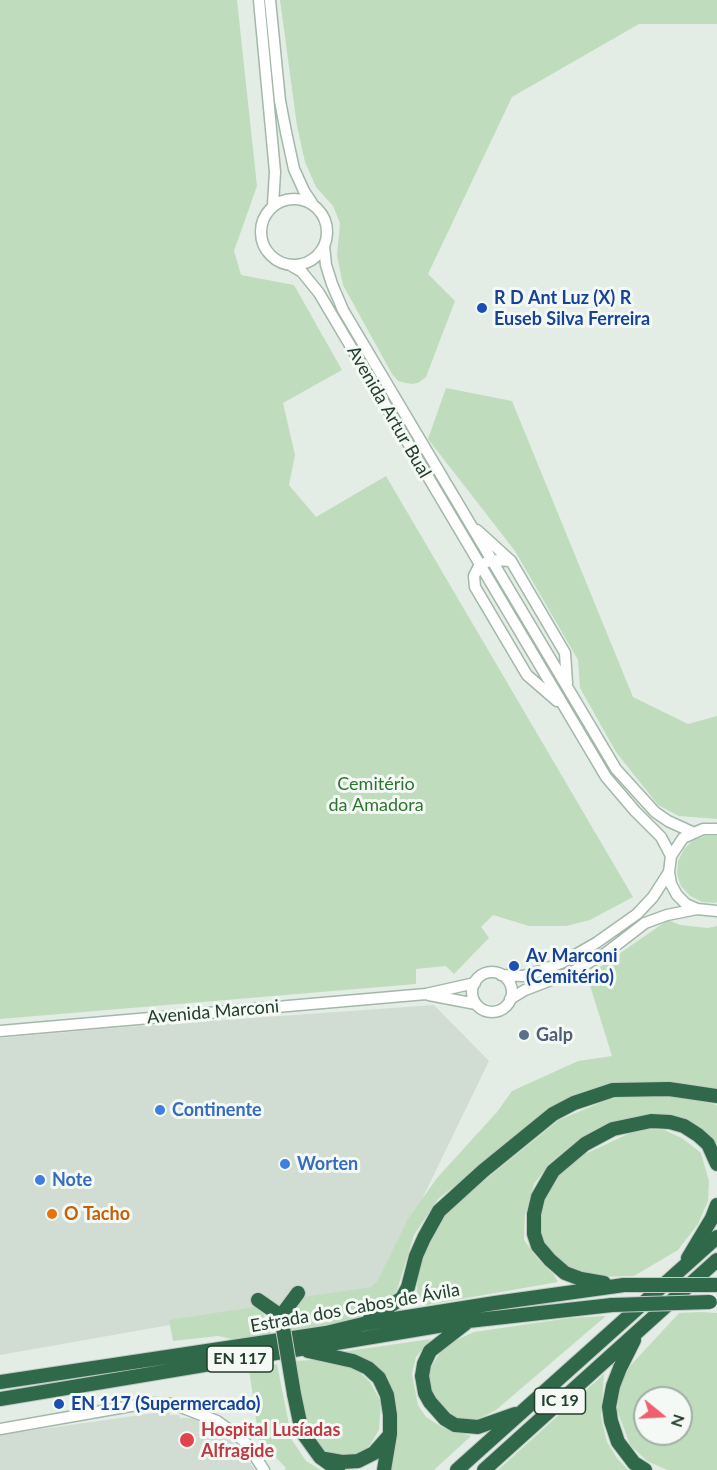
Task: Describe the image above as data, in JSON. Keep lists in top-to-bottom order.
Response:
{
  "streets": {
    "highway": ["Estrada dos Cabos de Ávila", "EN 117", "IC 19"],
    "street": ["Avenida Artur Bual", "Avenida Marconi"]
  },
  "parks": ["Cemitério da Amadora"],
  "places": [
    "R D Ant Luz (X) R Euseb Silva Ferreira",
    "Av Marconi (Cemitério)",
    "Galp",
    "Continente",
    "Worten",
    "Note",
    "O Tacho",
    "EN 117 (Supermercado)",
    "Hospital Lusíadas Alfragide"
  ],
  "north": "right"
}
